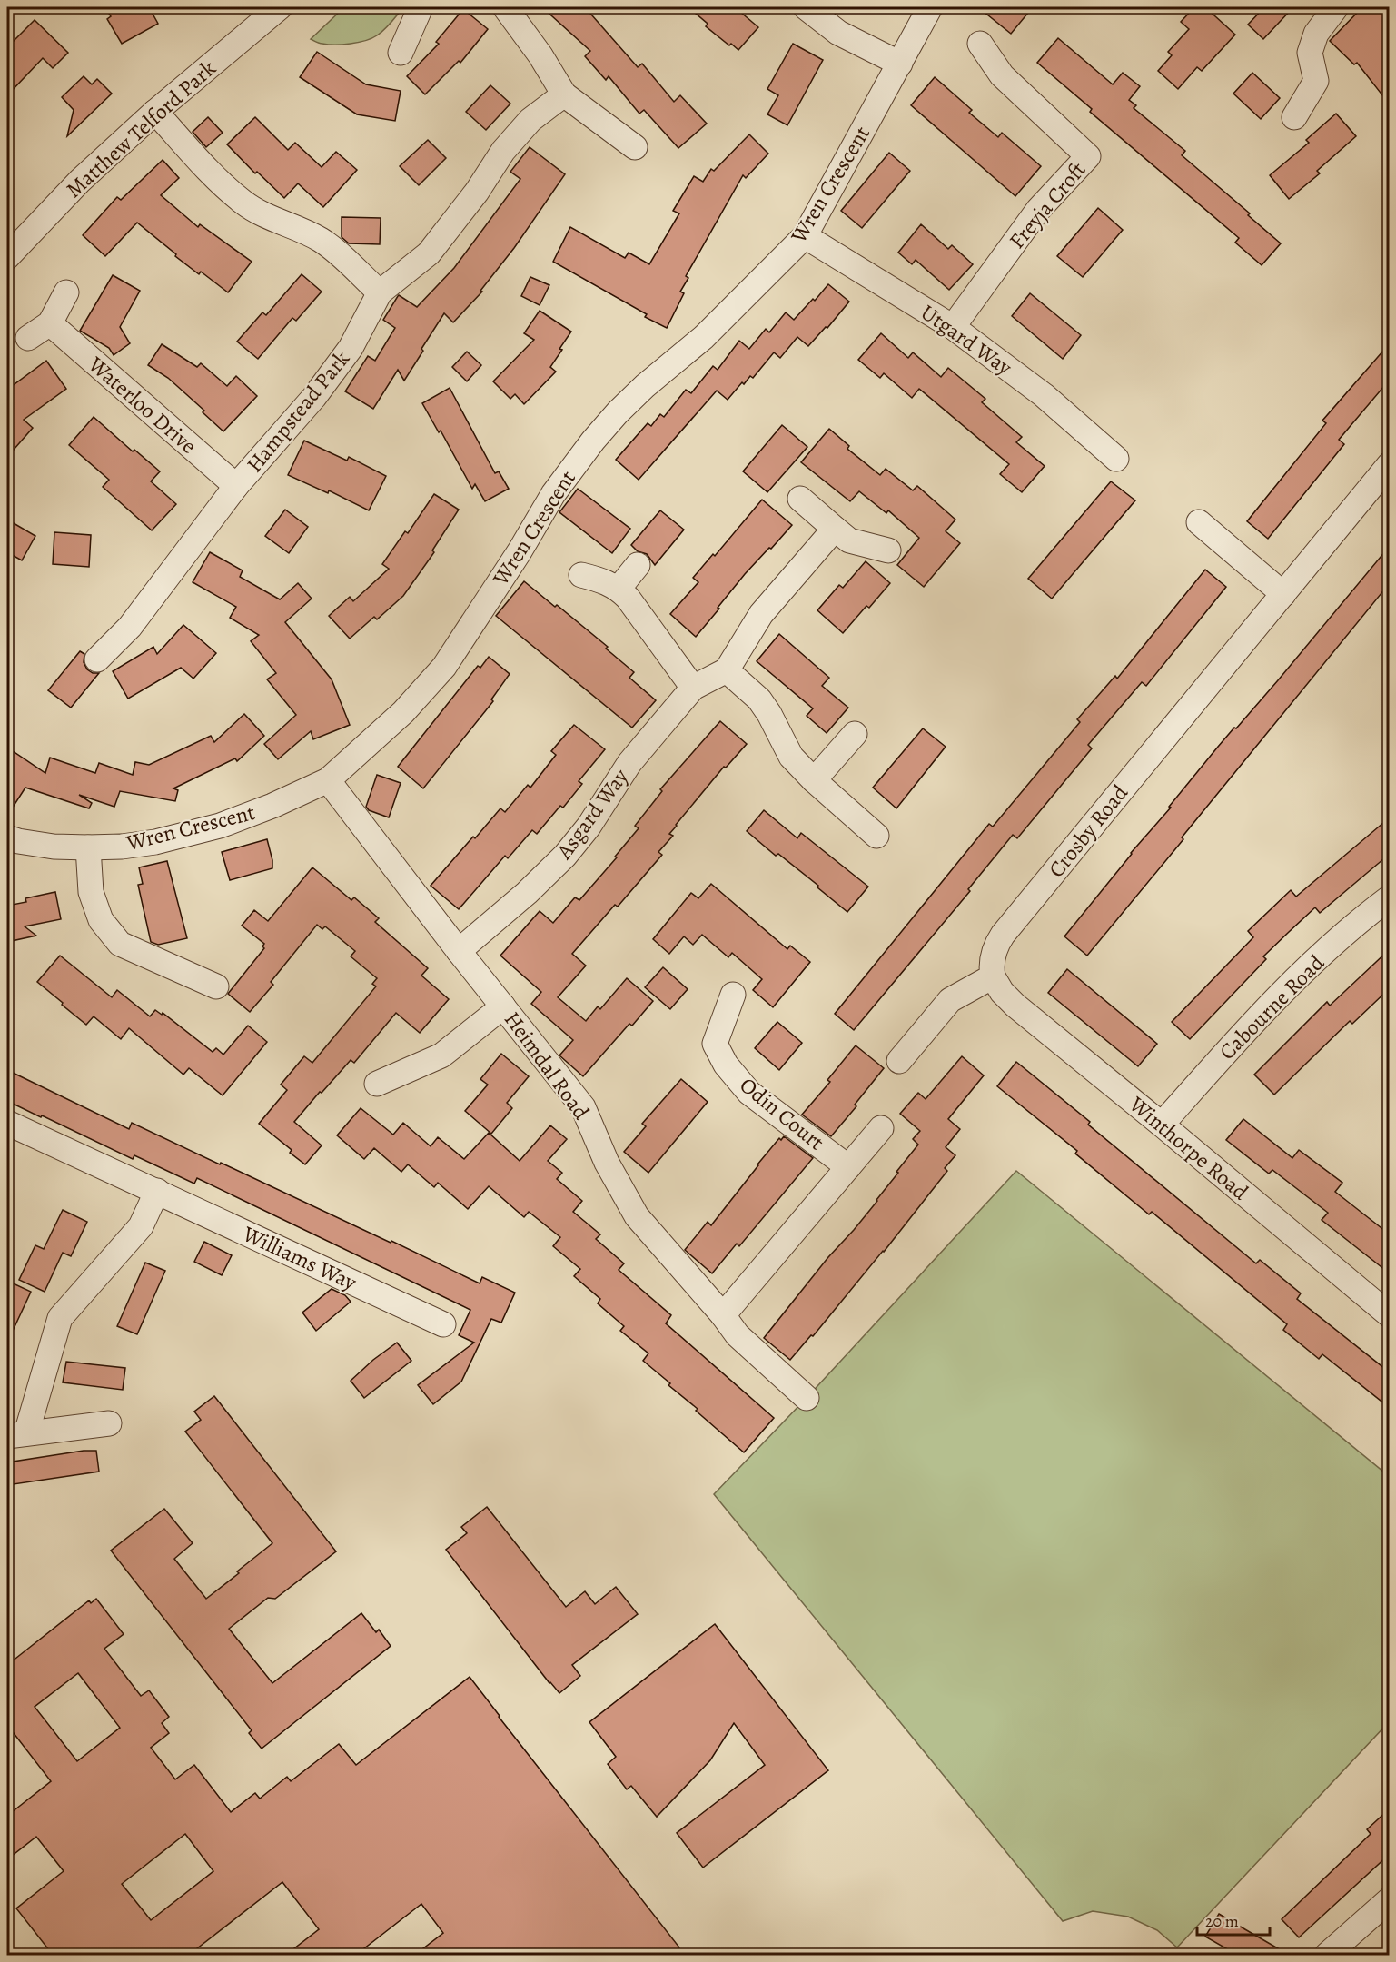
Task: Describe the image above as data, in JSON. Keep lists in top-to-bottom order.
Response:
{
  "streets": {
    "street": [
      "Matthew Telford Park",
      "Wren Crescent",
      "Freyja Croft",
      "Utgard Way",
      "Waterloo Drive",
      "Hampstead Park",
      "Asgard Way",
      "Crosby Road",
      "Cabourne Road",
      "Heimdal Road",
      "Odin Court",
      "Winthorpe Road",
      "Williams Way"
    ]
  },
  "crossings": [
    ["Wren Crescent", "Utgard Way"],
    ["Wren Crescent", "Heimdal Road"],
    ["Freyja Croft", "Utgard Way"],
    ["Waterloo Drive", "Hampstead Park"],
    ["Asgard Way", "Heimdal Road"],
    ["Crosby Road", "Winthorpe Road"],
    ["Cabourne Road", "Winthorpe Road"]
  ],
  "scale_bar": "20 m"
}
